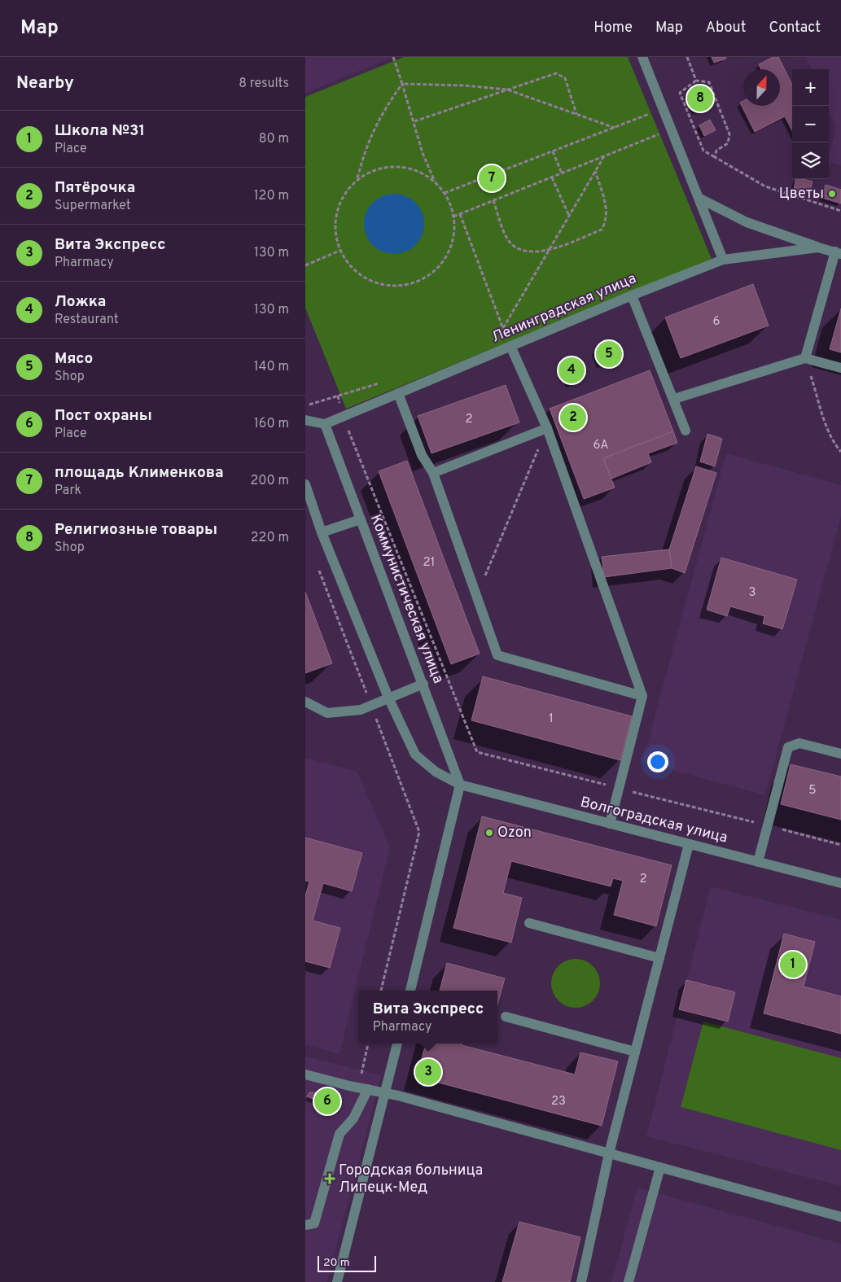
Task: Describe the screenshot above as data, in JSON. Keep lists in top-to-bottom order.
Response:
{
  "streets": {
    "street": ["Ленинградская улица", "Коммунистическая улица", "Волгоградская улица"]
  },
  "crossings": [
    ["Ленинградская улица", "Коммунистическая улица"],
    ["Коммунистическая улица", "Волгоградская улица"]
  ],
  "places": {
    "other": ["Цветы", "Ozon"],
    "health": ["Городская больница Липецк-Мед"]
  },
  "house_numbers": [
    "6",
    "2",
    "6А",
    "21",
    "3",
    "1",
    "5",
    "2",
    "23"
  ],
  "scale_bar": "20 m",
  "north": "top",
  "page": {
    "header": "Map",
    "nav": [
      "Home",
      "Map",
      "About",
      "Contact"
    ],
    "heading": ["Nearby", "8 results"],
    "map_buttons": ["+", "−"],
    "pins": [
      "8",
      "7",
      "5",
      "4",
      "2",
      "1",
      "3",
      "6"
    ],
    "list": [
      {
        "mark": "1",
        "name": "Школа №31",
        "note": "Place",
        "value": "80 m"
      },
      {
        "mark": "2",
        "name": "Пятёрочка",
        "note": "Supermarket",
        "value": "120 m"
      },
      {
        "mark": "3",
        "name": "Вита Экспресс",
        "note": "Pharmacy",
        "value": "130 m"
      },
      {
        "mark": "4",
        "name": "Ложка",
        "note": "Restaurant",
        "value": "130 m"
      },
      {
        "mark": "5",
        "name": "Мясо",
        "note": "Shop",
        "value": "140 m"
      },
      {
        "mark": "6",
        "name": "Пост охраны",
        "note": "Place",
        "value": "160 m"
      },
      {
        "mark": "7",
        "name": "площадь Клименкова",
        "note": "Park",
        "value": "200 m"
      },
      {
        "mark": "8",
        "name": "Религиозные товары",
        "note": "Shop",
        "value": "220 m"
      }
    ],
    "popup": ["Вита Экспресс", "Pharmacy"],
    "scale": "20 m"
  }
}
